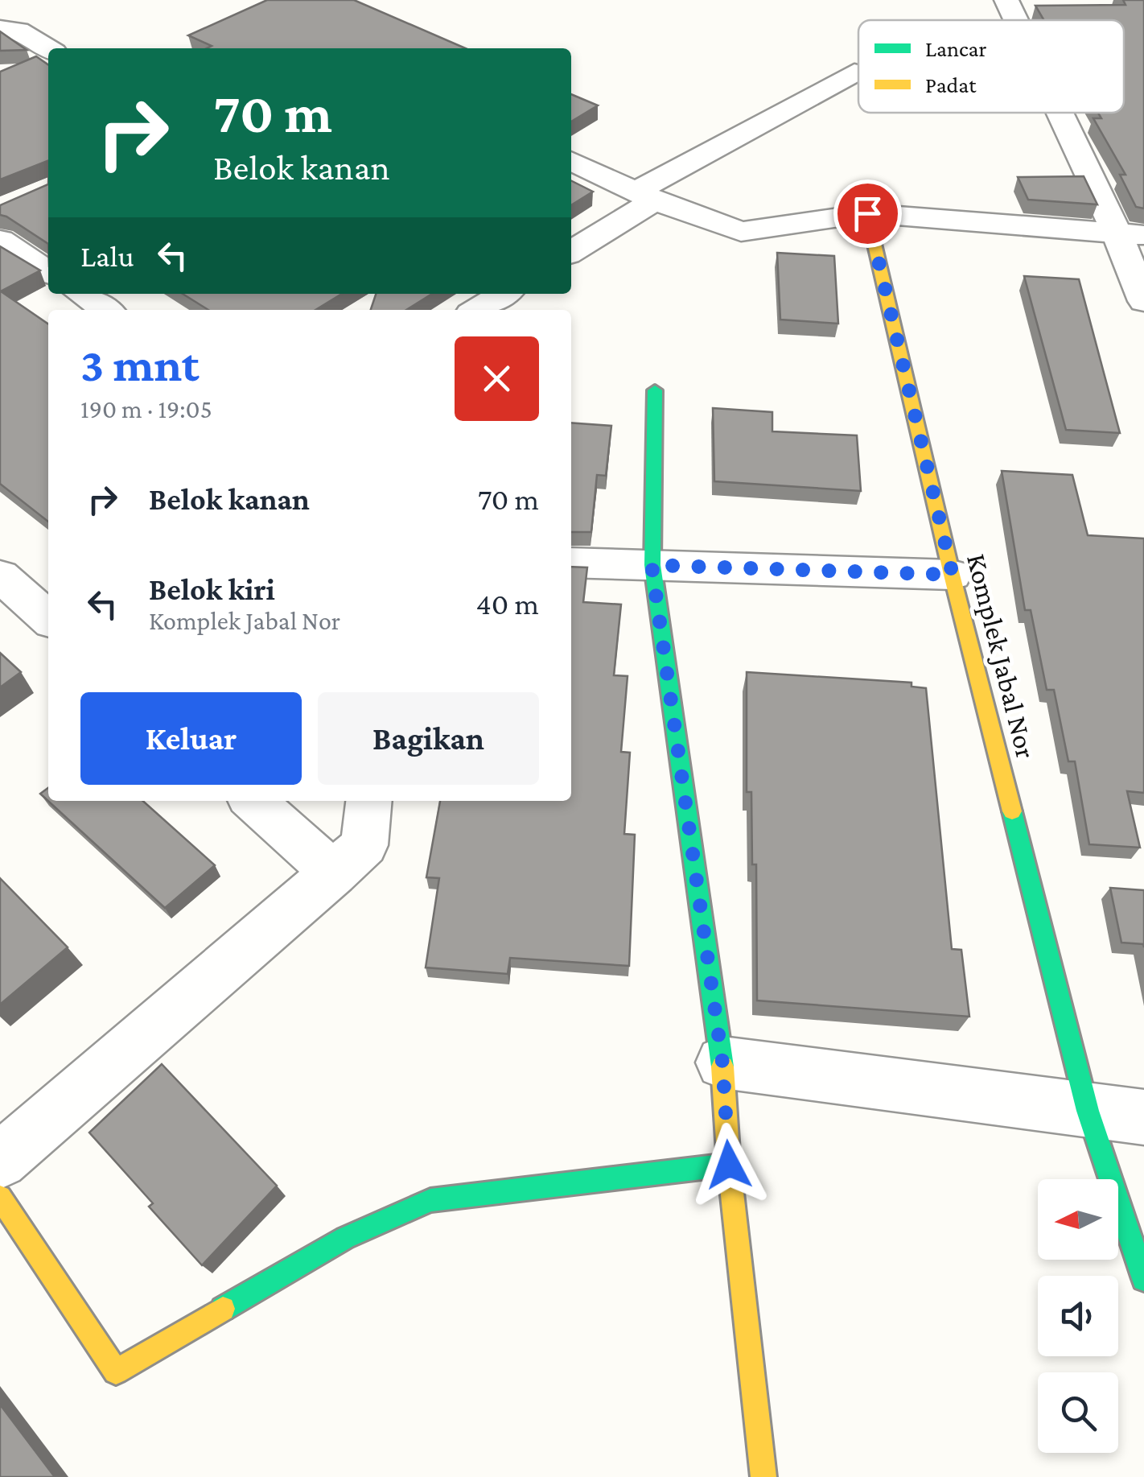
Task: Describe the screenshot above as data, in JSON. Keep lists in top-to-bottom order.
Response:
{
  "streets": {
    "street": ["Komplek Jabal Nor"]
  },
  "legend": ["Lancar", "Padat"],
  "north": "left",
  "page": {
    "turn": ["70 m", "Belok kanan"],
    "then": "Lalu",
    "heading": ["3 mnt", "190 m · 19:05"],
    "list": [
      {
        "name": "Belok kanan",
        "value": "70 m"
      },
      {
        "name": "Belok kiri",
        "note": "Komplek Jabal Nor",
        "value": "40 m"
      }
    ],
    "buttons": ["Keluar", "Bagikan"]
  }
}
